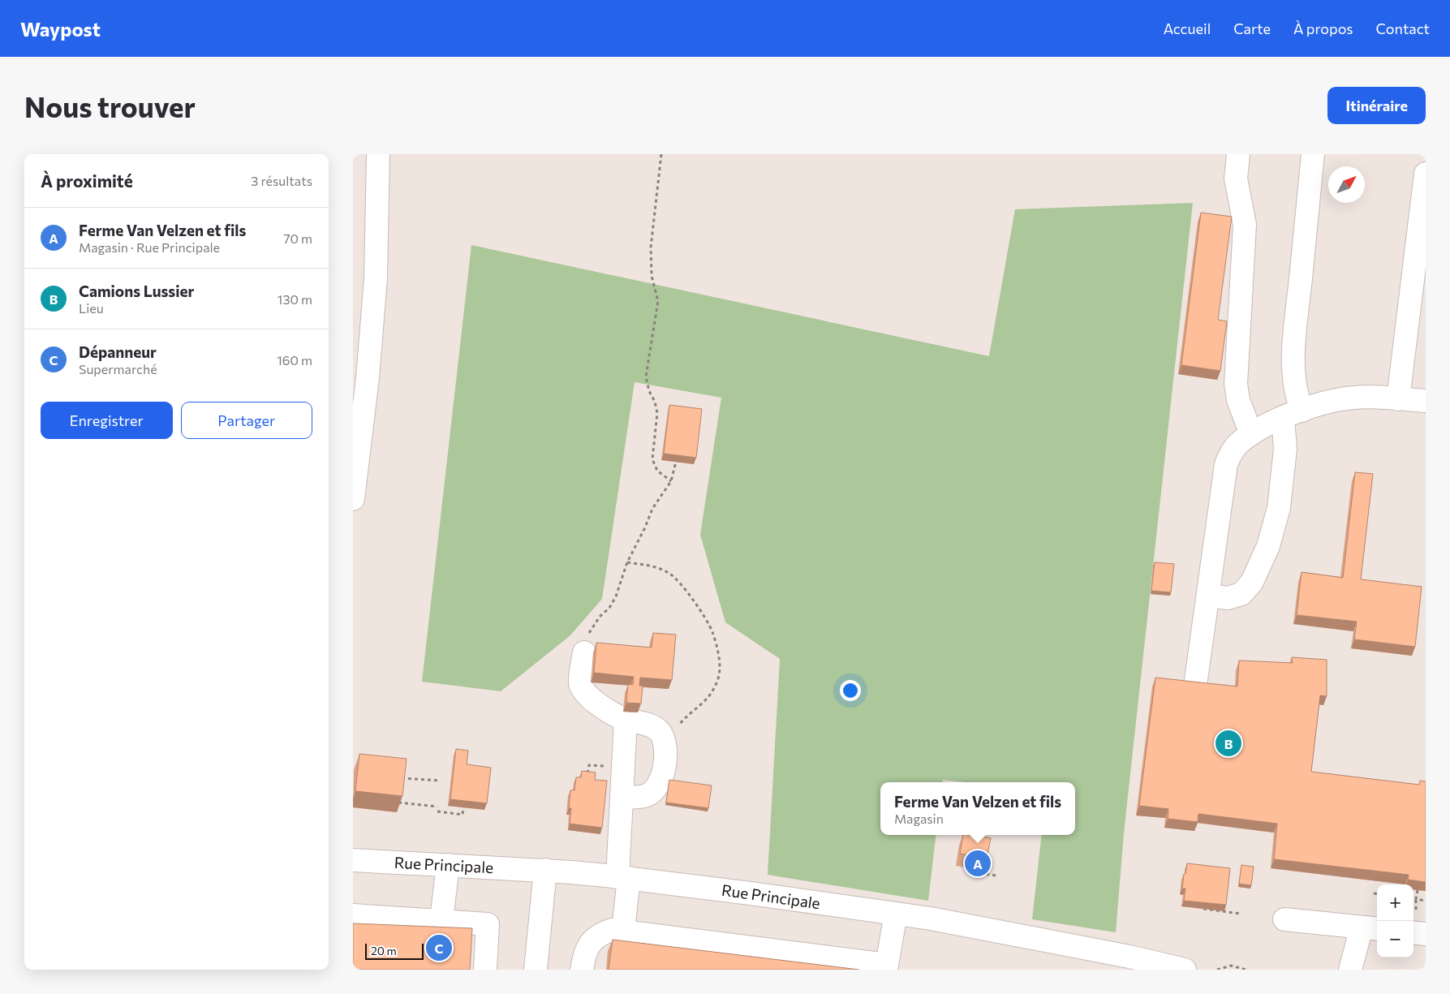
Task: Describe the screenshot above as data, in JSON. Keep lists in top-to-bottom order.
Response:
{
  "streets": {
    "main road": ["Rue Principale"]
  },
  "scale_bar": "20 m",
  "north": "top right",
  "page": {
    "header": "Waypost",
    "nav": [
      "Accueil",
      "Carte",
      "À propos",
      "Contact"
    ],
    "buttons": [
      "Itinéraire",
      ["Enregistrer", "Partager"]
    ],
    "title": "Nous trouver",
    "heading": ["À proximité", "3 résultats"],
    "list": [
      {
        "mark": "A",
        "name": "Ferme Van Velzen et fils",
        "note": "Magasin · Rue Principale",
        "value": "70 m"
      },
      {
        "mark": "B",
        "name": "Camions Lussier",
        "note": "Lieu",
        "value": "130 m"
      },
      {
        "mark": "C",
        "name": "Dépanneur",
        "note": "Supermarché",
        "value": "160 m"
      }
    ],
    "pins": ["B", "A", "C"],
    "popup": ["Ferme Van Velzen et fils", "Magasin"],
    "map_buttons": ["+", "−"],
    "scale": "20 m"
  }
}
